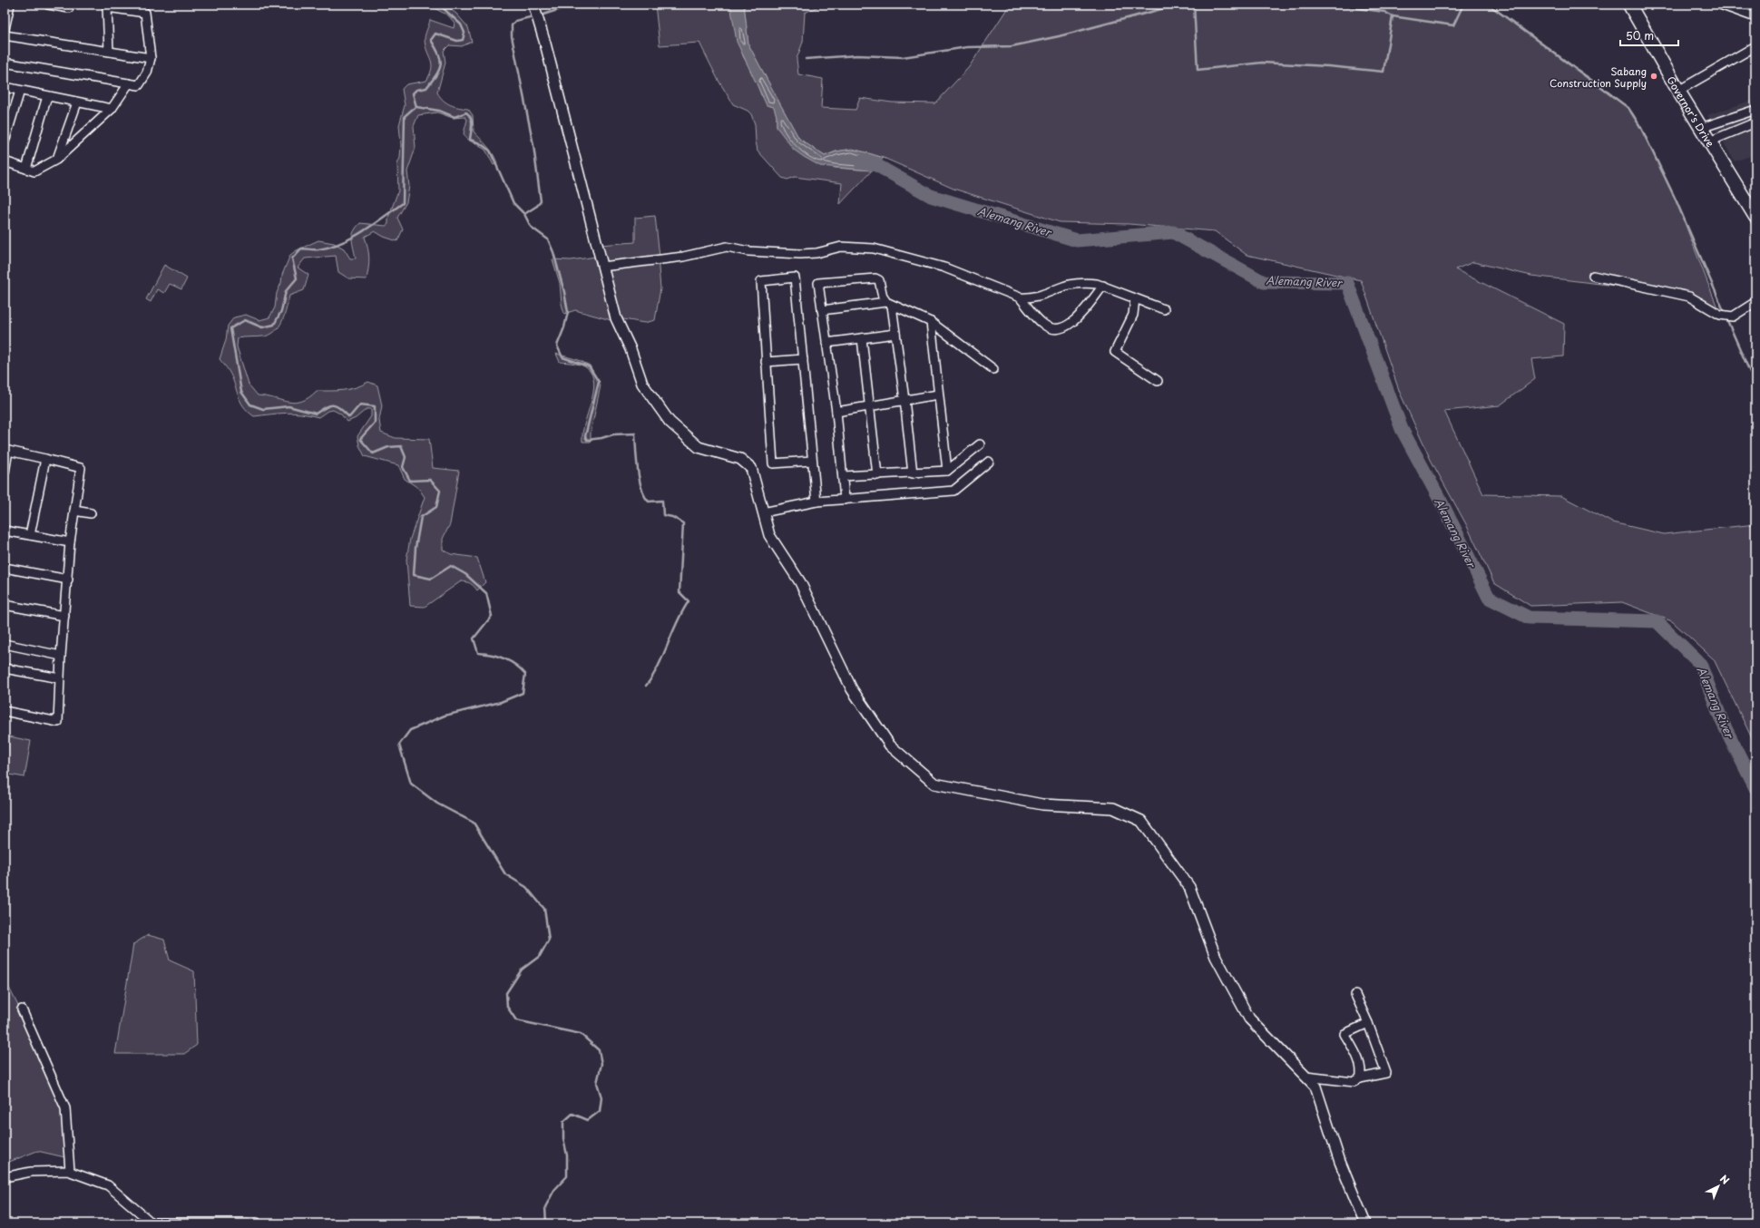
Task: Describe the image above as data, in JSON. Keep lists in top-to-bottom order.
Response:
{
  "streets": {
    "main road": ["Governor's Drive"]
  },
  "water": ["Alemang River"],
  "places": ["Sabang Construction Supply"],
  "scale_bar": "50 m",
  "north": "top right"
}
